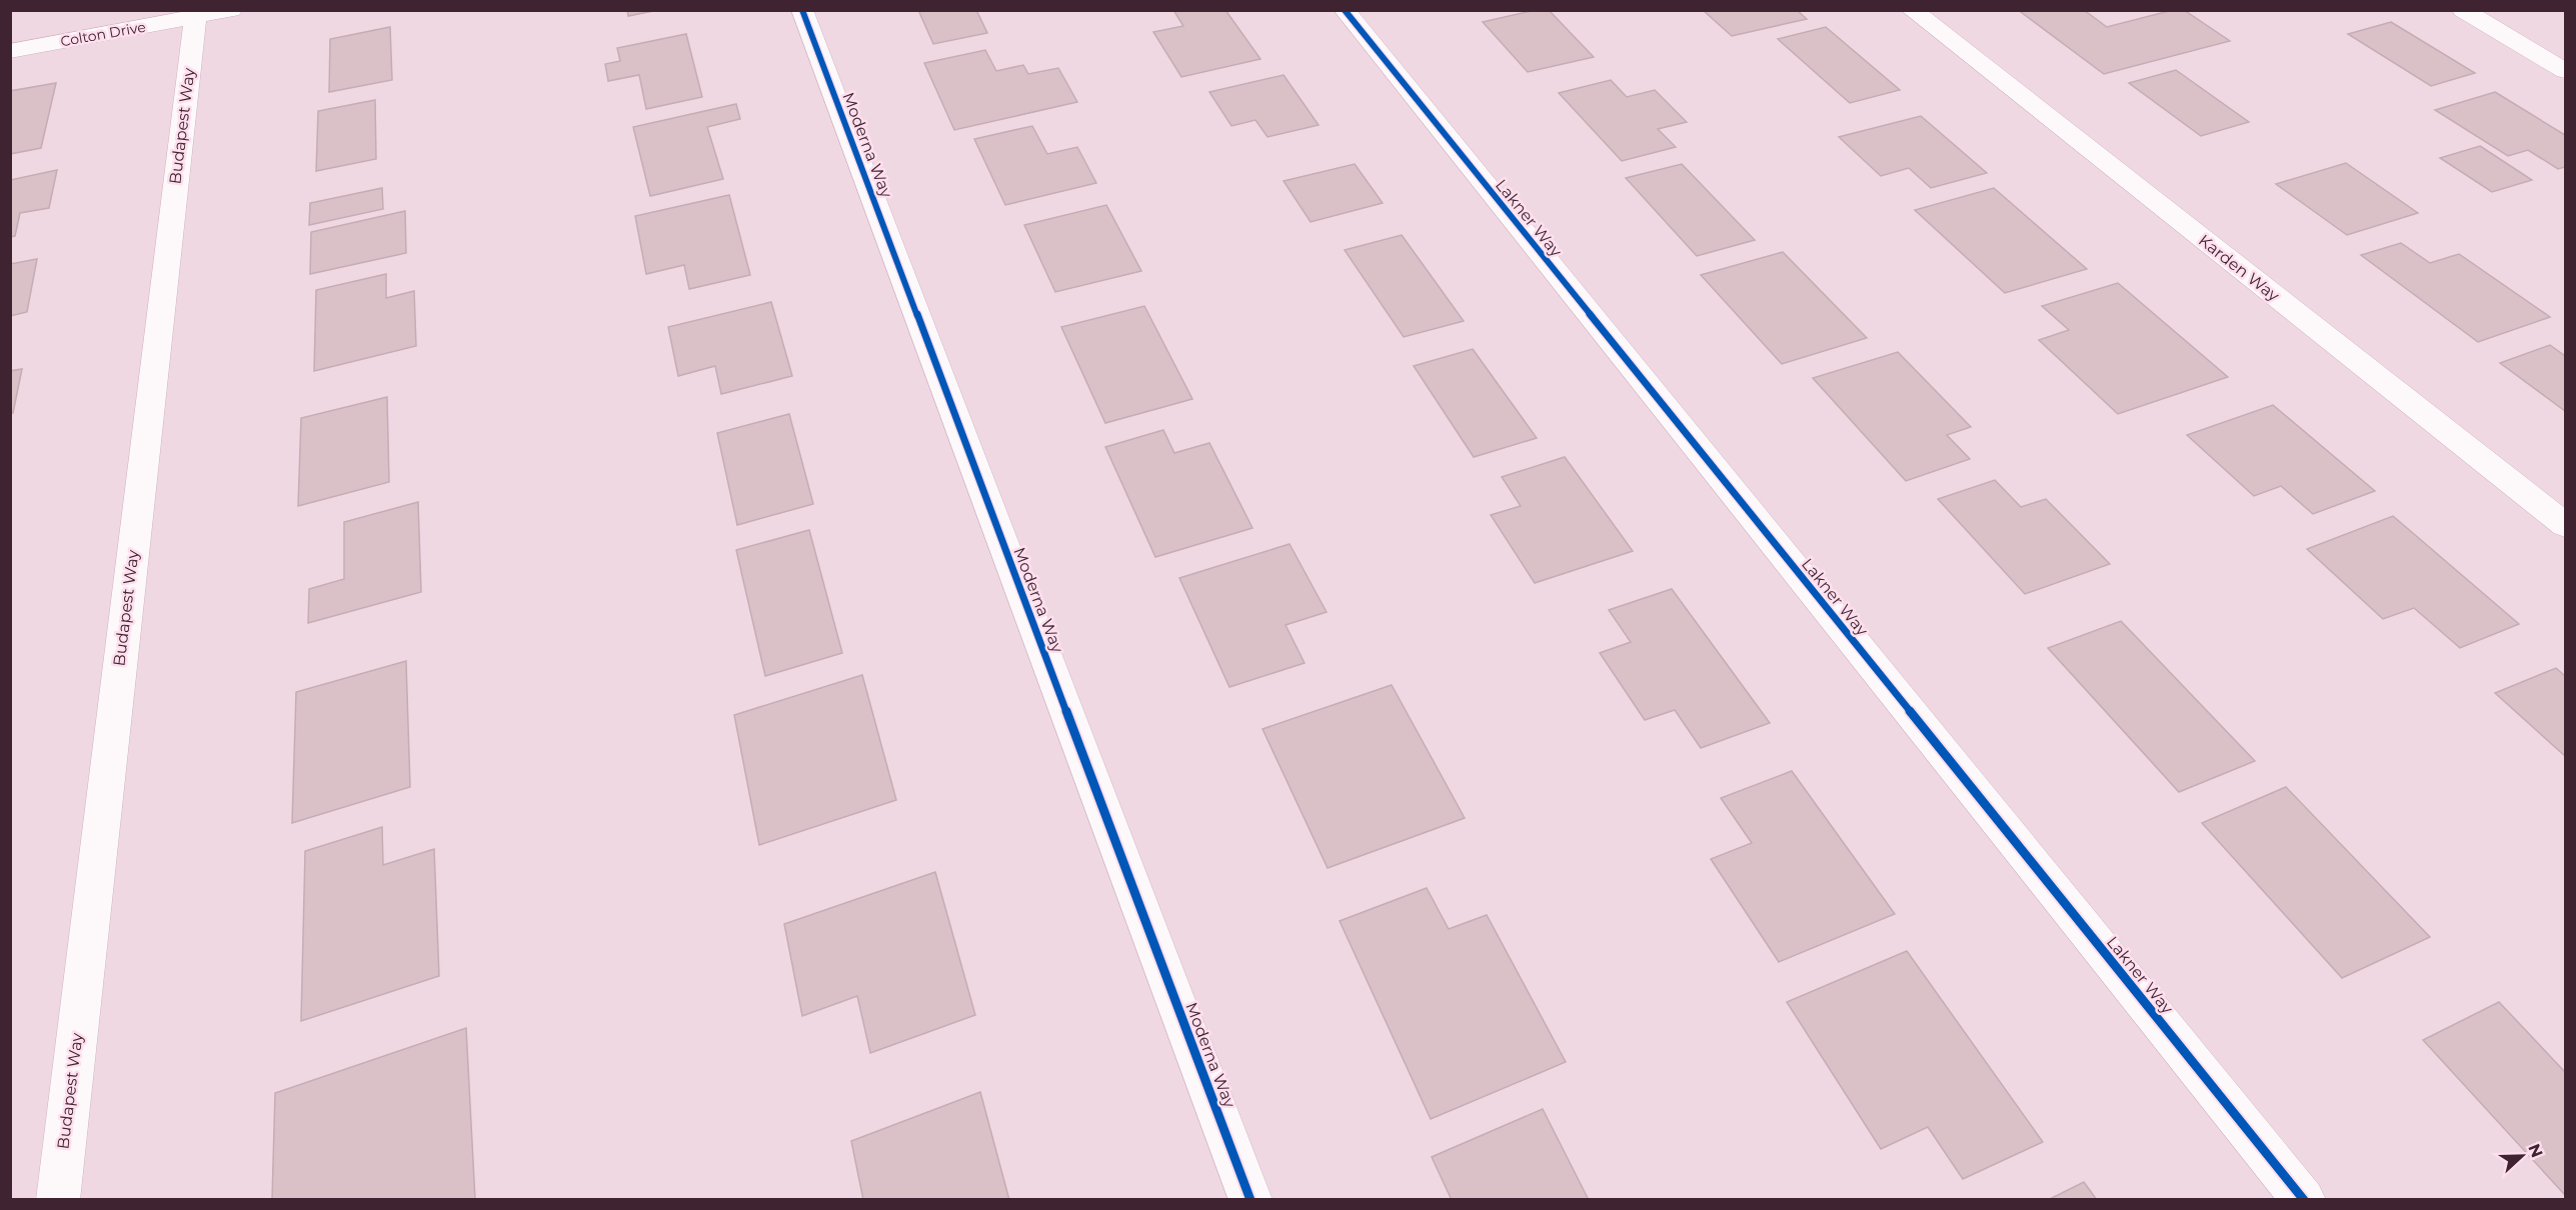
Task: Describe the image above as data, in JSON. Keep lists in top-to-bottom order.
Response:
{
  "streets": {
    "street": [
      "Colton Drive",
      "Budapest Way",
      "Moderna Way",
      "Lakner Way",
      "Karden Way"
    ]
  },
  "crossings": [
    ["Colton Drive", "Budapest Way"]
  ],
  "north": "right"
}
